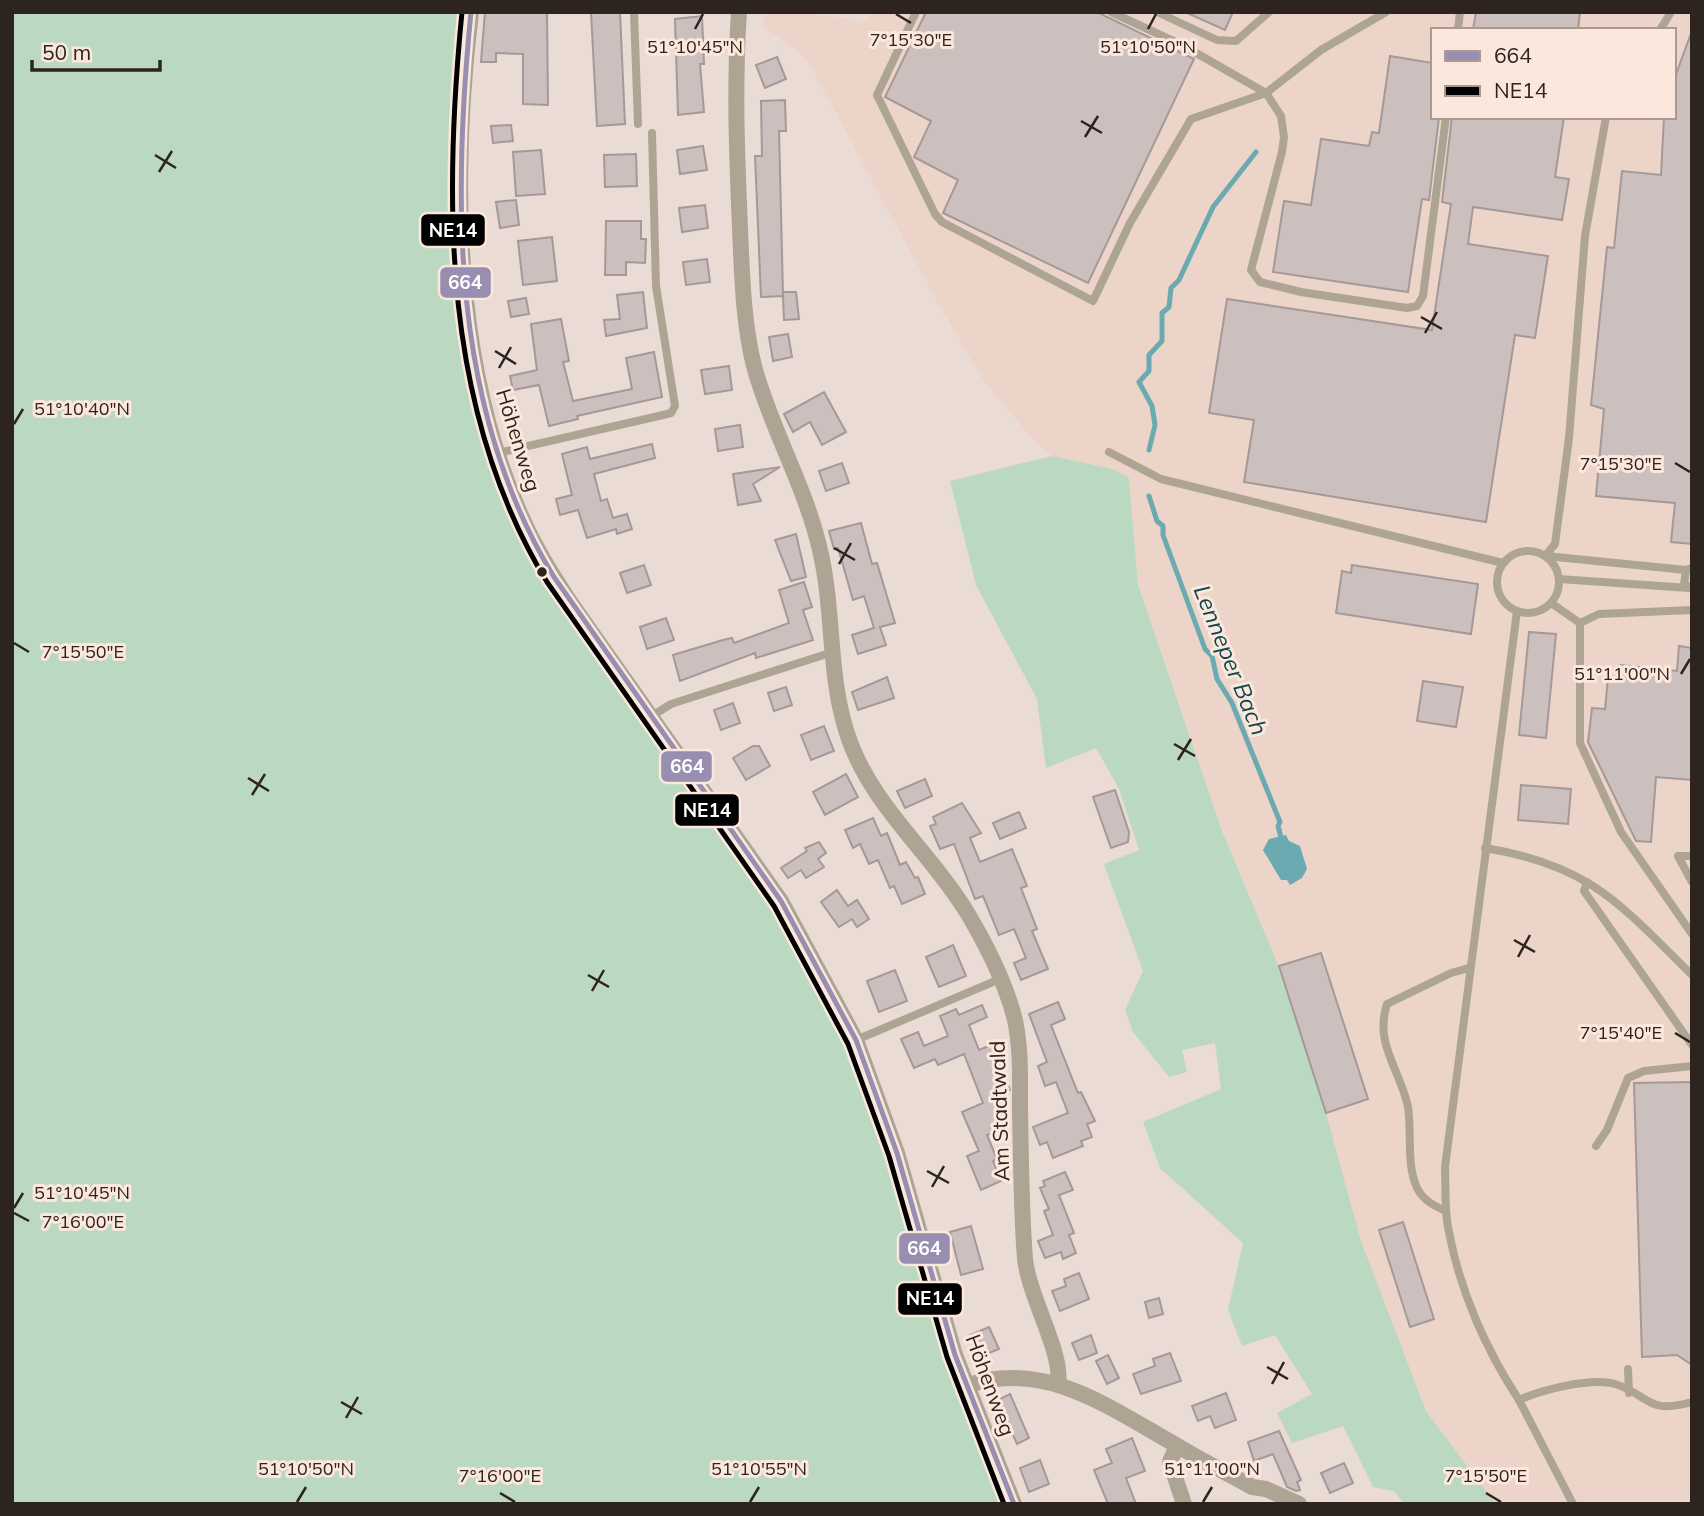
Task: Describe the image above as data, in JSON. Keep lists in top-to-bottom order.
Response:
{
  "streets": {
    "street": ["Höhenweg", "Am Stadtwald"]
  },
  "water": ["Lenneper Bach"],
  "lines": ["transit line 664", "transit line NE14"],
  "legend": ["664", "NE14"],
  "scale_bar": "50 m",
  "coordinates": [
    "7°15'30\"E",
    "51°10'45\"N",
    "51°10'50\"N",
    "51°10'40\"N",
    "7°15'50\"E",
    "51°11'00\"N",
    "7°15'40\"E",
    "7°16'00\"E",
    "51°10'55\"N"
  ]
}
